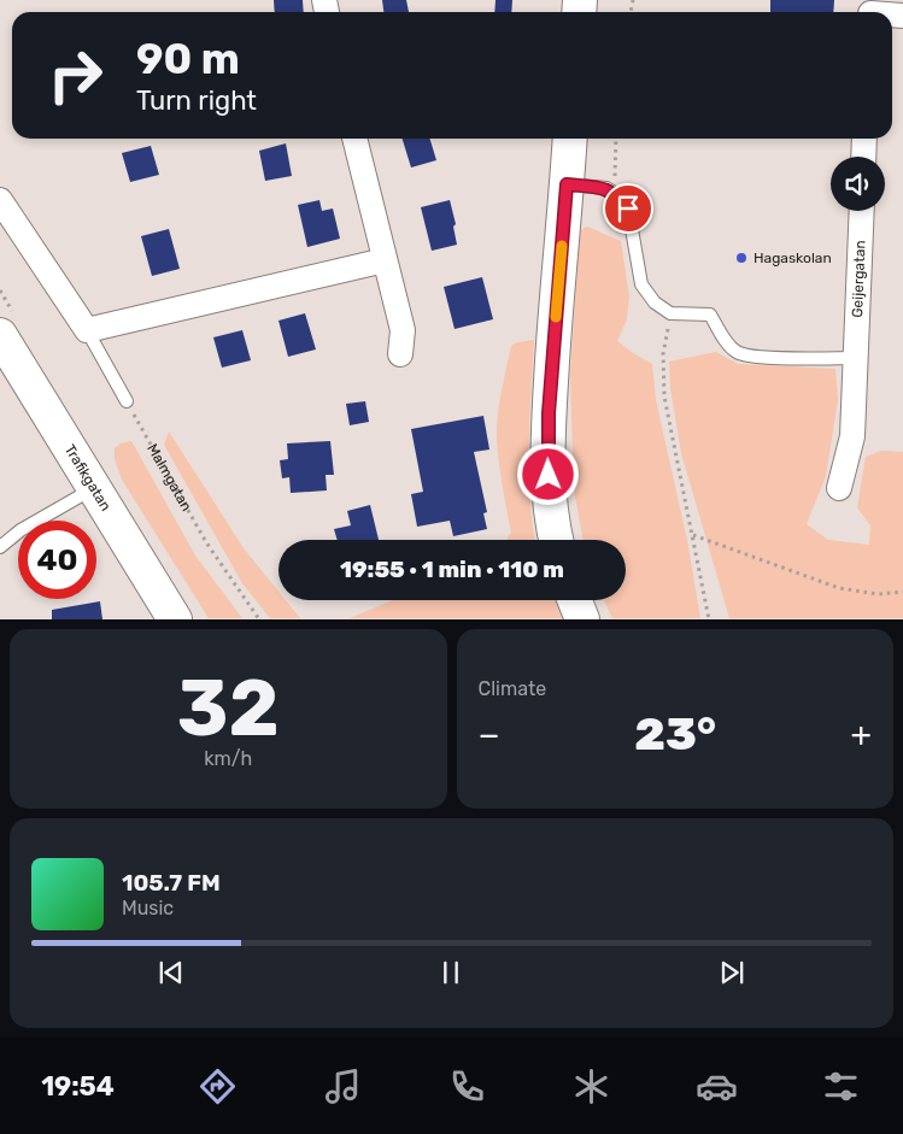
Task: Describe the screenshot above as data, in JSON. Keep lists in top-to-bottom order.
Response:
{
  "streets": {
    "street": ["Geijergatan", "Trafikgatan"],
    "path": ["Malmgatan"]
  },
  "places": ["Hagaskolan"],
  "page": {
    "turn": ["90 m", "Turn right"],
    "limit": "40",
    "trip": "19:55 · 1 min · 110 m",
    "tile": [
      ["32", "km/h"],
      "Climate"
    ],
    "heat": ["−", "23°", "+"],
    "song": ["105.7 FM", "Music"],
    "tabs": "19:54"
  }
}
